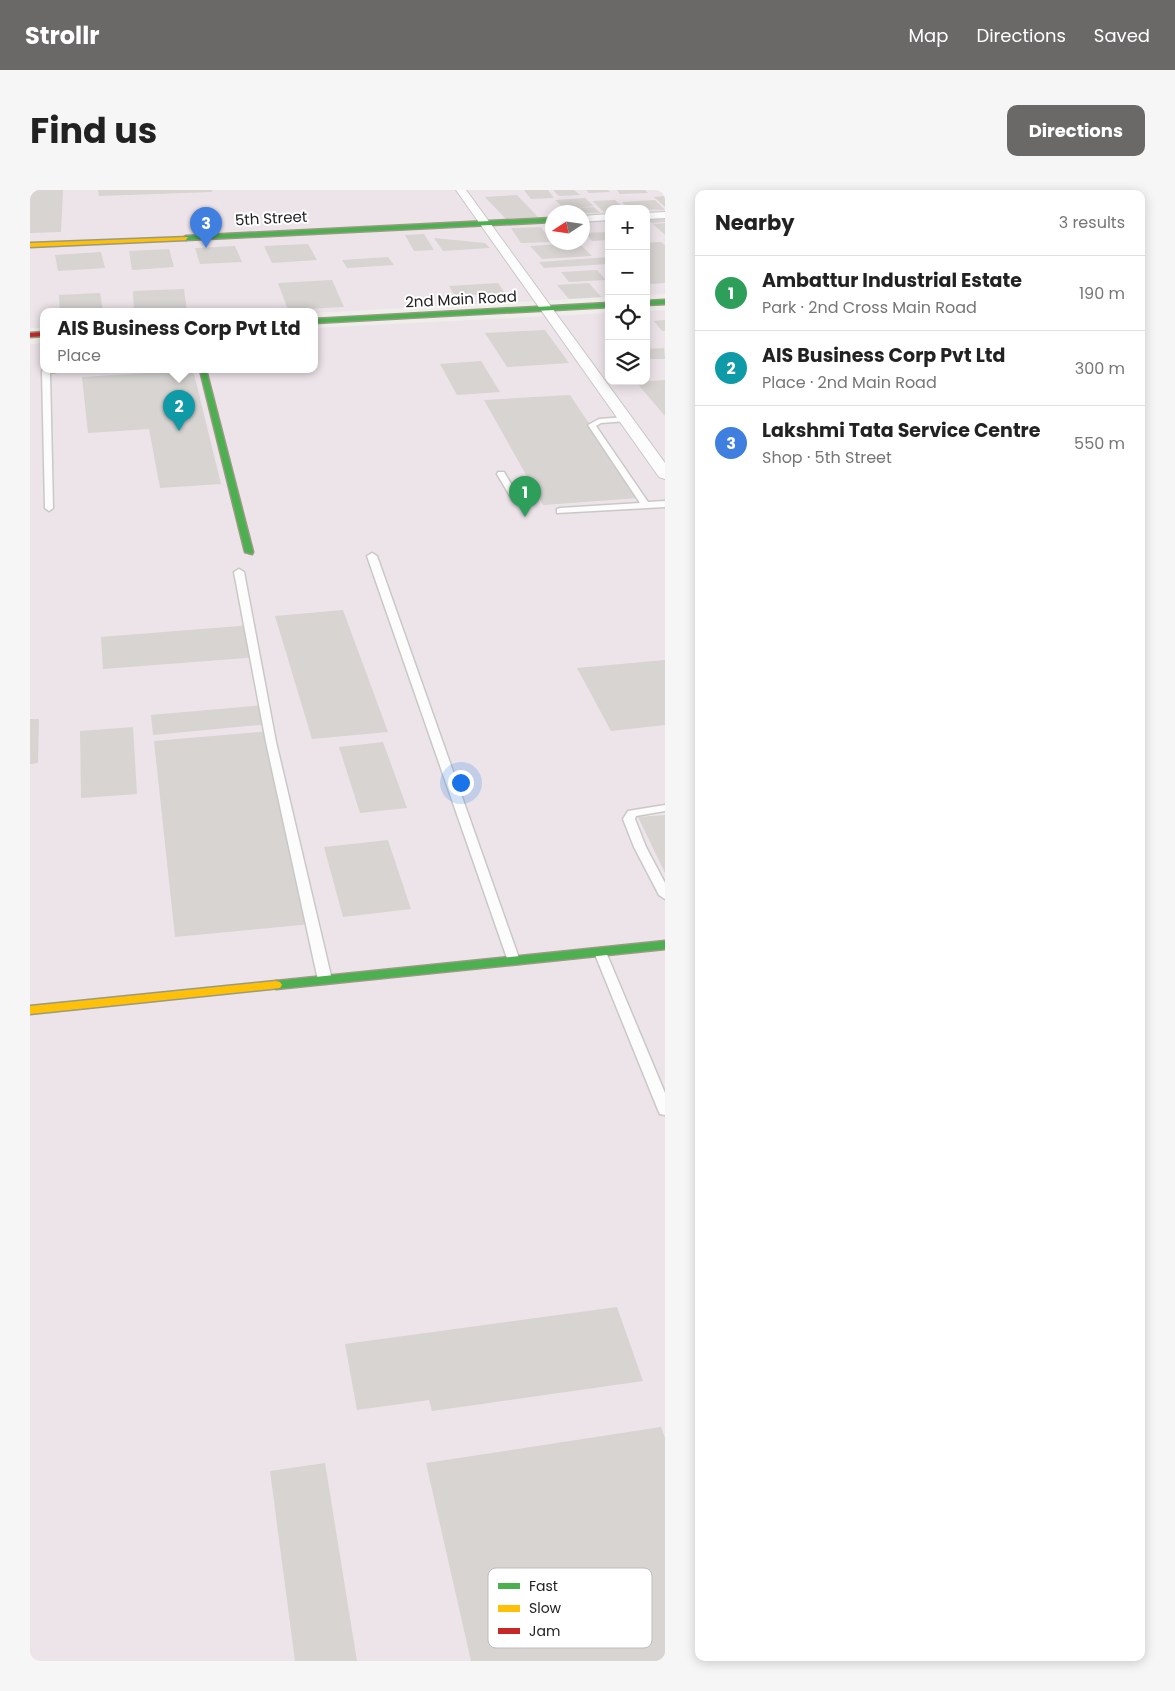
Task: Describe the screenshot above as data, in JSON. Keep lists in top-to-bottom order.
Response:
{
  "streets": {
    "street": ["5th Street", "2nd Main Road"]
  },
  "legend": ["Fast", "Slow", "Jam"],
  "north": "left",
  "page": {
    "header": "Strollr",
    "nav": ["Map", "Directions", "Saved"],
    "title": "Find us",
    "buttons": "Directions",
    "heading": ["Nearby", "3 results"],
    "map_buttons": ["+", "−"],
    "pins": ["3", "2", "1"],
    "list": [
      {
        "mark": "1",
        "name": "Ambattur Industrial Estate",
        "note": "Park · 2nd Cross Main Road",
        "value": "190 m"
      },
      {
        "mark": "2",
        "name": "AIS Business Corp Pvt Ltd",
        "note": "Place · 2nd Main Road",
        "value": "300 m"
      },
      {
        "mark": "3",
        "name": "Lakshmi Tata Service Centre",
        "note": "Shop · 5th Street",
        "value": "550 m"
      }
    ],
    "popup": ["AIS Business Corp Pvt Ltd", "Place"]
  }
}
